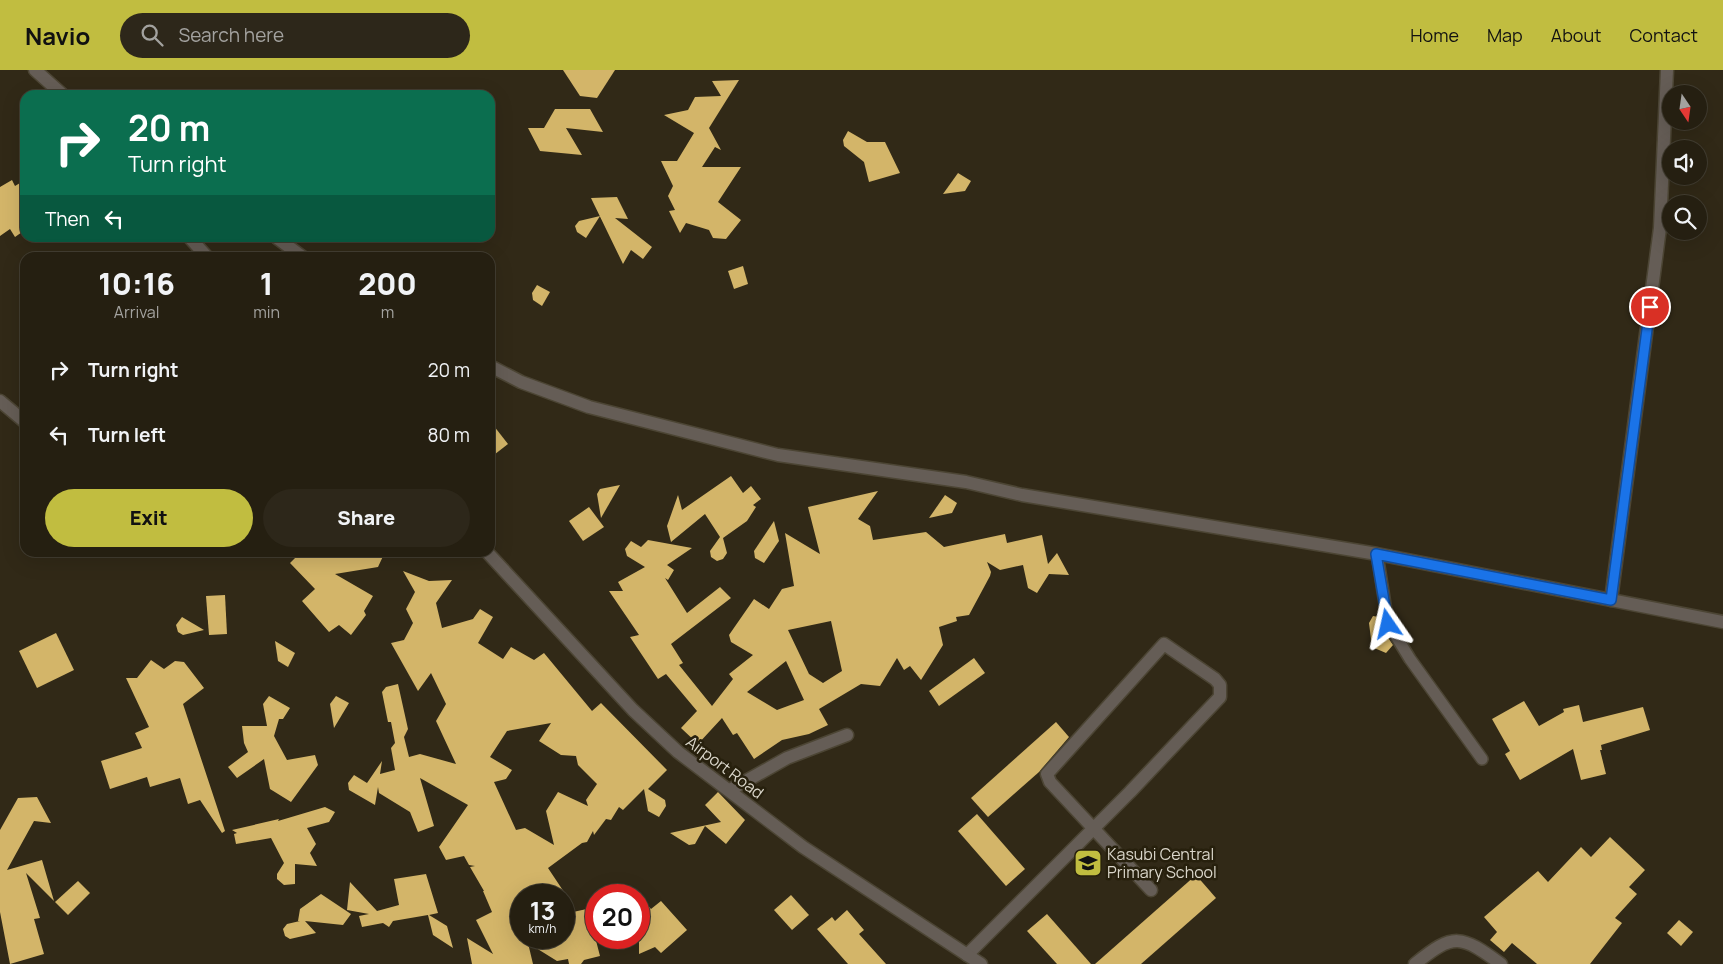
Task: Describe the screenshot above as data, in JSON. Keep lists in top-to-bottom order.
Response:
{
  "streets": {
    "street": ["Airport Road"]
  },
  "places": {
    "school or university": ["Kasubi Central Primary School"]
  },
  "north": "bottom",
  "page": {
    "header": "Navio",
    "search": "Search here",
    "nav": [
      "Home",
      "Map",
      "About",
      "Contact"
    ],
    "turn": ["20 m", "Turn right"],
    "then": "Then",
    "eta": [
      "10:16",
      "Arrival",
      "1",
      "min",
      "200",
      "m"
    ],
    "list": [
      {
        "name": "Turn right",
        "value": "20 m"
      },
      {
        "name": "Turn left",
        "value": "80 m"
      }
    ],
    "buttons": ["Exit", "Share"],
    "speed": "13 km/h",
    "limit": "20"
  }
}
